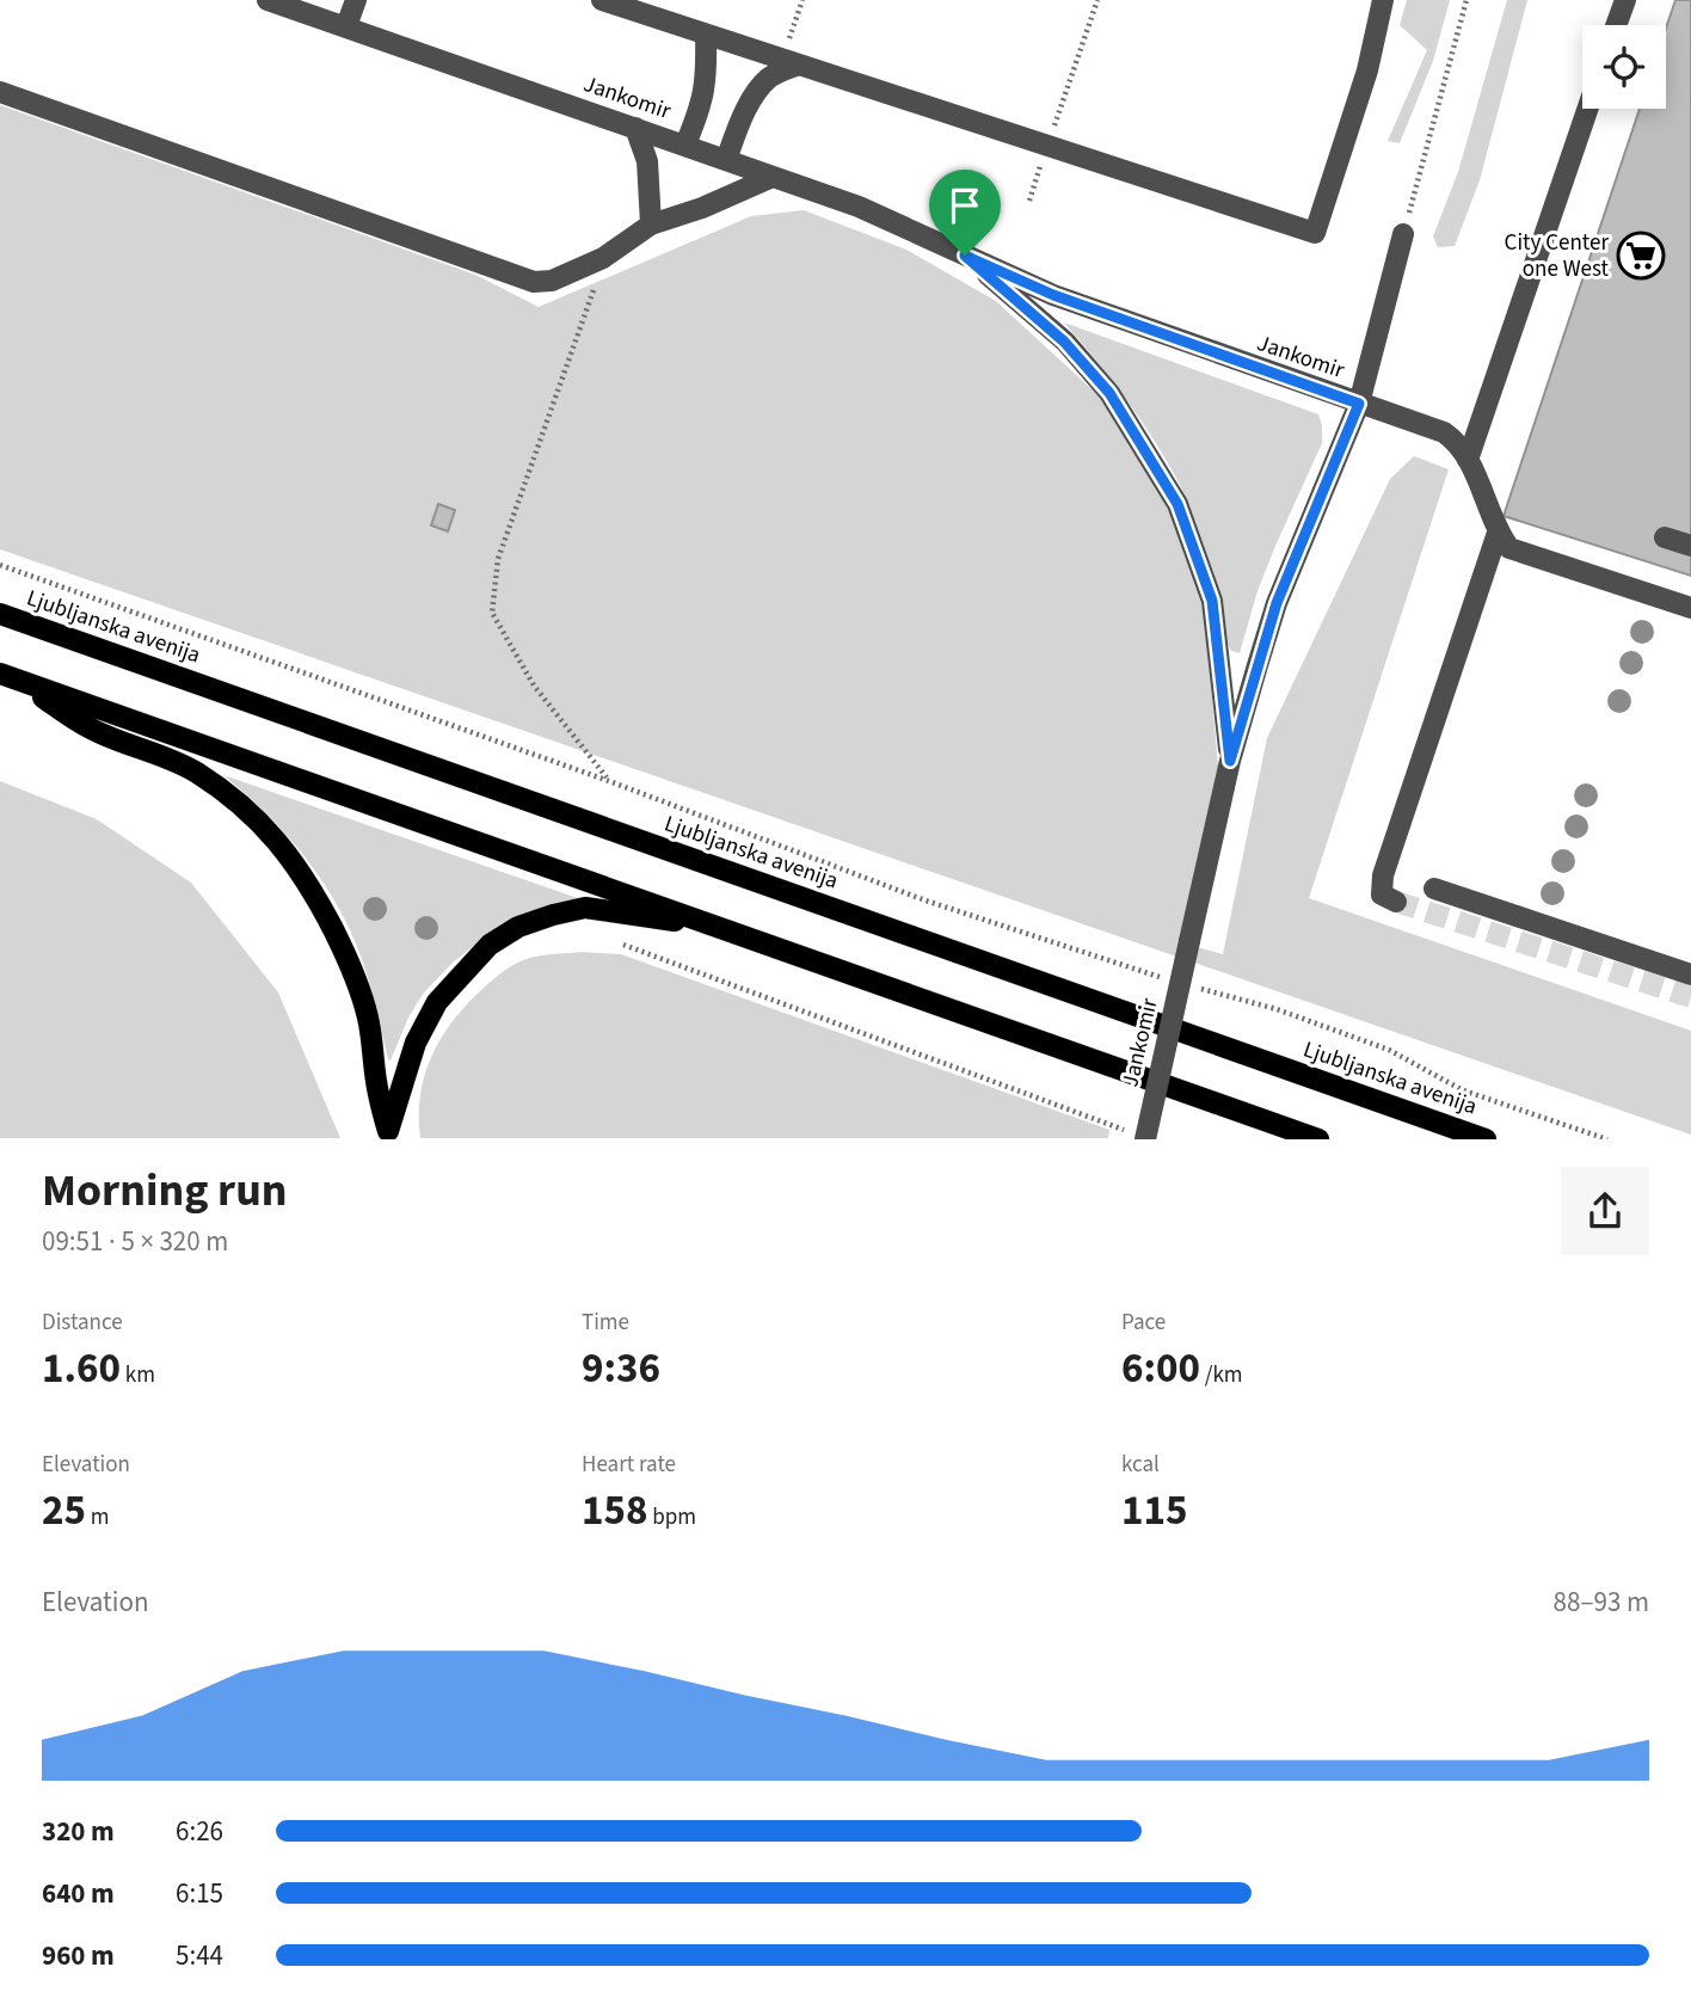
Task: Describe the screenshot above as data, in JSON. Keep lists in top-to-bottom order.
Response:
{
  "streets": {
    "main road": ["Ljubljanska avenija"],
    "street": ["Jankomir"]
  },
  "places": {
    "supermarket": ["City Center one West"]
  },
  "page": {
    "heading": ["Morning run", "09:51 · 5 × 320 m"],
    "stats": [
      ["Distance", "1.60 km"],
      ["Time", "9:36"],
      ["Pace", "6:00 /km"],
      ["Elevation", "25 m"],
      ["Heart rate", "158 bpm"],
      ["kcal", "115"]
    ],
    "chart": ["Elevation", "88–93 m"],
    "list": [
      {
        "name": "320 m",
        "note": "6:26"
      },
      {
        "name": "640 m",
        "note": "6:15"
      },
      {
        "name": "960 m",
        "note": "5:44"
      }
    ]
  }
}
